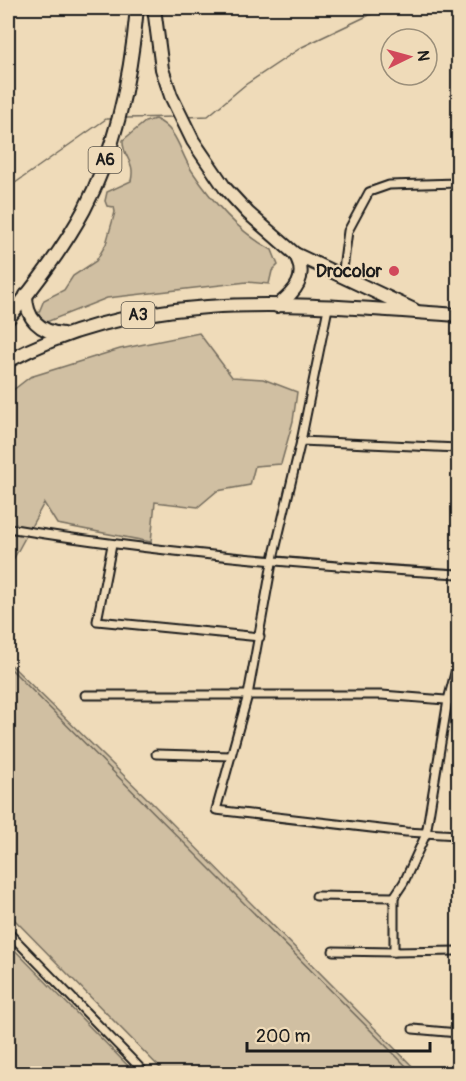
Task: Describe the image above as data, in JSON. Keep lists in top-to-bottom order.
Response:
{
  "streets": {
    "highway": ["A6", "A3"]
  },
  "places": ["Drocolor"],
  "scale_bar": "200 m",
  "north": "right"
}
